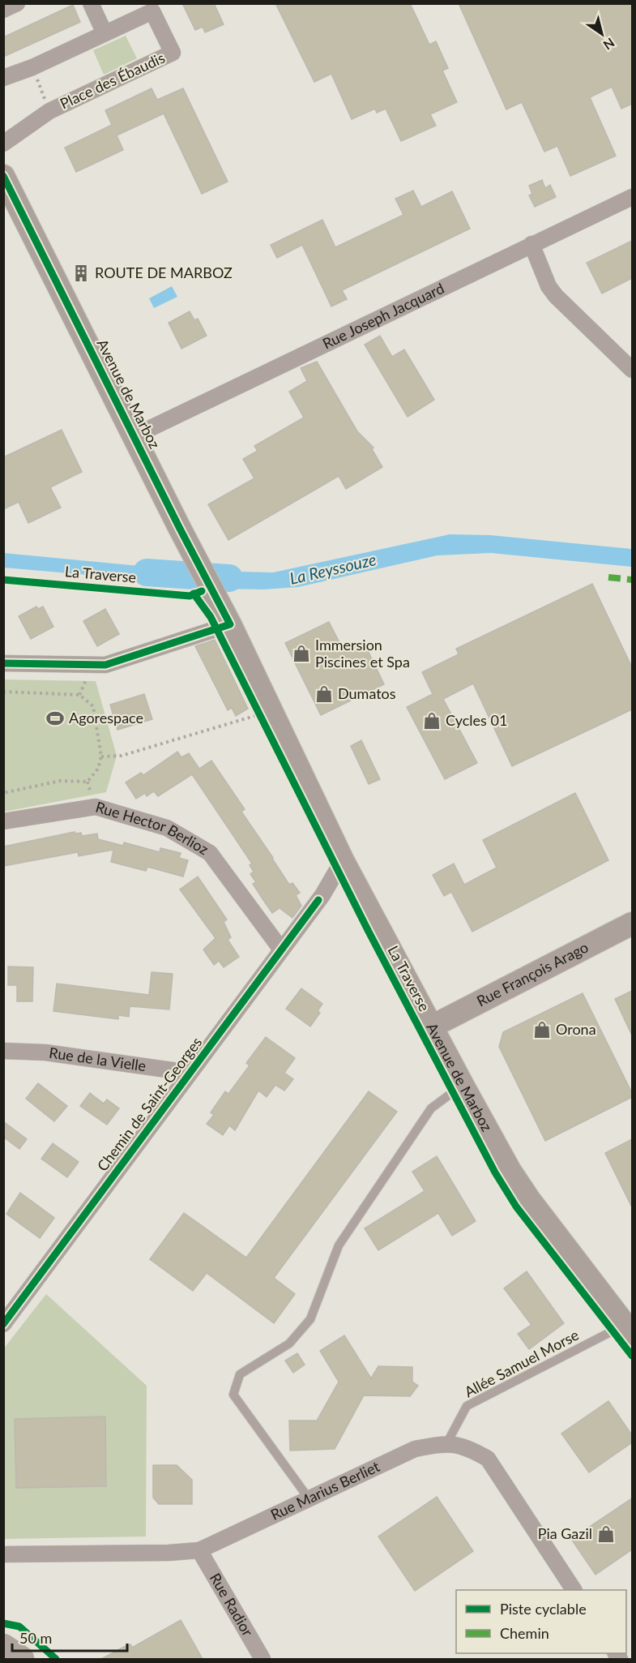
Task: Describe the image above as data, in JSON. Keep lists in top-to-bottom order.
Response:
{
  "streets": {
    "main road": ["Avenue de Marboz", "Rue François Arago"],
    "street": [
      "Place des Ébaudis",
      "Rue Joseph Jacquard",
      "Rue Hector Berlioz",
      "Rue de la Vielle",
      "Chemin de Saint-Georges",
      "Rue Marius Berliet",
      "Rue Radior"
    ],
    "lane": ["Allée Samuel Morse"],
    "cycle path": ["La Traverse"]
  },
  "crossings": [
    ["Rue Joseph Jacquard", "Avenue de Marboz"],
    ["Avenue de Marboz", "Rue François Arago"],
    ["Avenue de Marboz", "Chemin de Saint-Georges"],
    ["Avenue de Marboz", "Allée Samuel Morse"],
    ["Rue Hector Berlioz", "Chemin de Saint-Georges"],
    ["Rue de la Vielle", "Chemin de Saint-Georges"],
    ["Allée Samuel Morse", "Rue Marius Berliet"],
    ["Rue Marius Berliet", "Rue Radior"]
  ],
  "water": ["La Reyssouze"],
  "places": {
    "building": ["ROUTE DE MARBOZ"],
    "shop": [
      "Immersion Piscines et Spa",
      "Dumatos",
      "Cycles 01",
      "Orona",
      "Pia Gazil"
    ],
    "sports": ["Agorespace"]
  },
  "legend": ["Piste cyclable", "Chemin"],
  "scale_bar": "50 m",
  "north": "bottom right"
}
